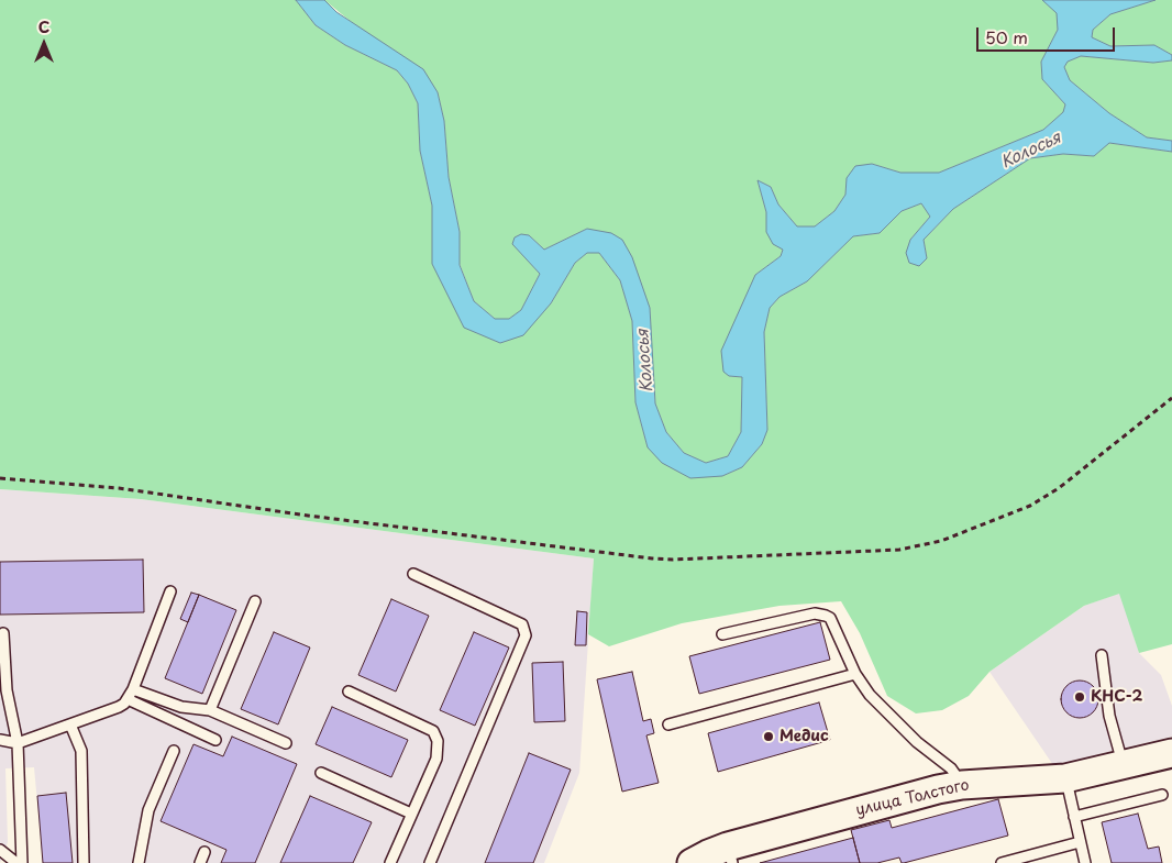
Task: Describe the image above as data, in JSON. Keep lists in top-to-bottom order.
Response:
{
  "streets": {
    "street": ["улица Толстого"]
  },
  "water": ["Колосья"],
  "places": ["КНС-2", "Медис"],
  "scale_bar": "50 m",
  "north": "top"
}
